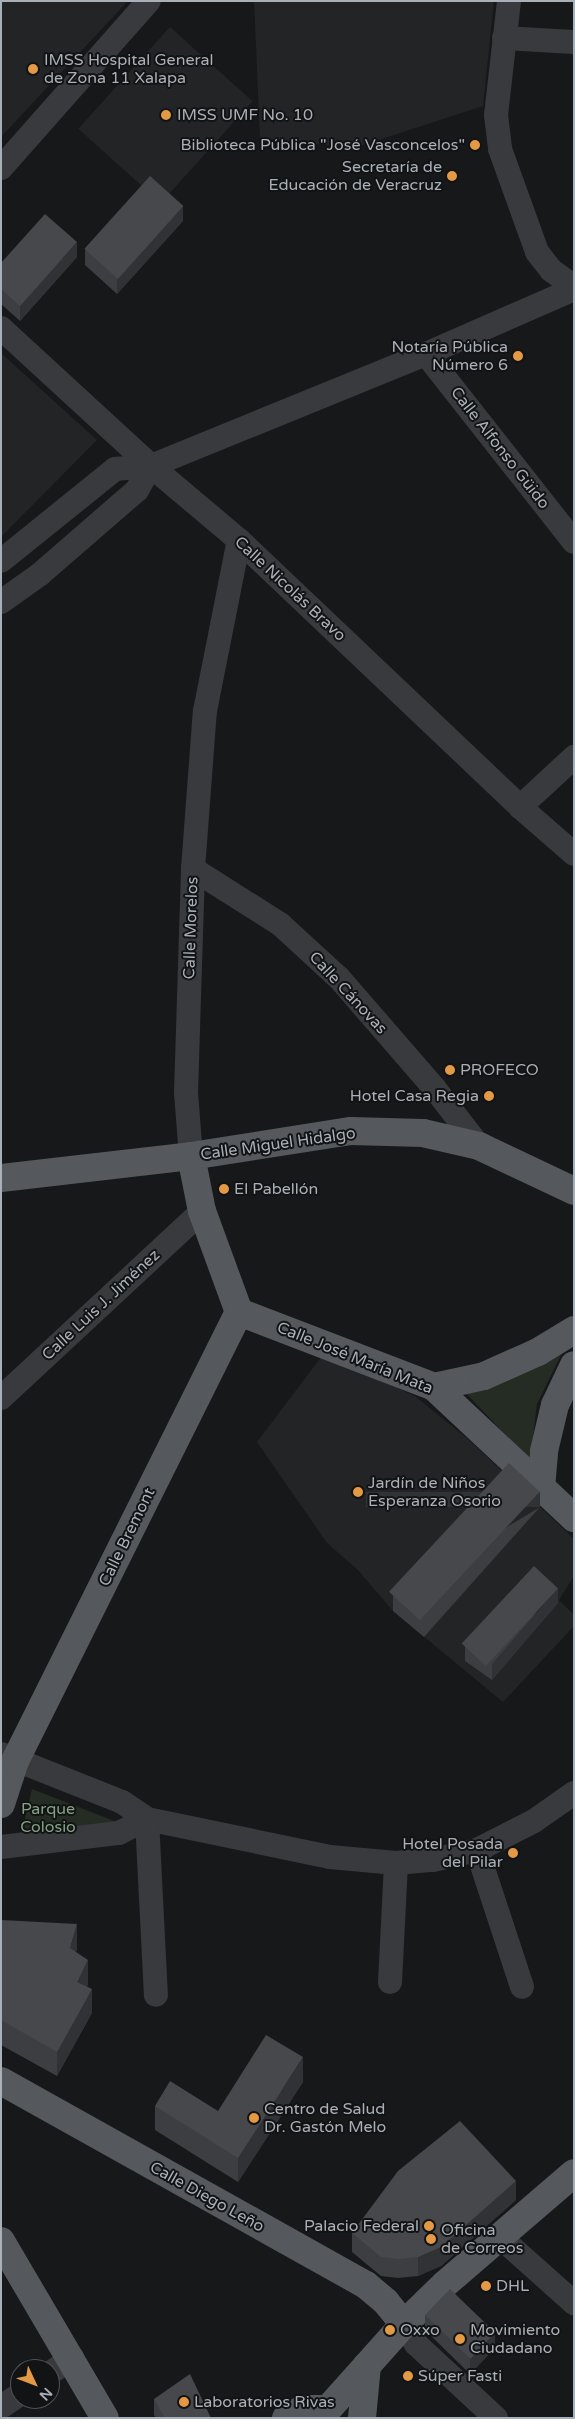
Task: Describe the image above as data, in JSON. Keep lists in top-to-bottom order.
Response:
{
  "streets": {
    "main road": [
      "Calle Morelos",
      "Calle Miguel Hidalgo",
      "Calle José María Mata",
      "Calle Bremont",
      "Calle Diego Leño"
    ],
    "street": [
      "Calle Alfonso Güido",
      "Calle Nicolás Bravo",
      "Calle Cánovas",
      "Calle Luis J. Jiménez"
    ]
  },
  "crossings": [
    ["Calle Nicolás Bravo", "Calle Morelos"],
    ["Calle Morelos", "Calle Cánovas"],
    ["Calle Morelos", "Calle Miguel Hidalgo"],
    ["Calle Morelos", "Calle Luis J. Jiménez"],
    ["Calle Morelos", "Calle José María Mata"],
    ["Calle Morelos", "Calle Bremont"],
    ["Calle Cánovas", "Calle Miguel Hidalgo"],
    ["Calle José María Mata", "Calle Bremont"]
  ],
  "parks": ["Parque Colosio"],
  "places": [
    "IMSS Hospital General de Zona 11 Xalapa",
    "IMSS UMF No. 10",
    "Biblioteca Pública \"José Vasconcelos\"",
    "Secretaría de Educación de Veracruz",
    "Notaría Pública Número 6",
    "PROFECO",
    "Hotel Casa Regia",
    "El Pabellón",
    "Jardín de Niños Esperanza Osorio",
    "Hotel Posada del Pilar",
    "Centro de Salud Dr. Gastón Melo",
    "Palacio Federal",
    "Oficina de Correos",
    "DHL",
    "Oxxo",
    "Movimiento Ciudadano",
    "Súper Fasti",
    "Laboratorios Rivas"
  ],
  "north": "bottom right"
}
